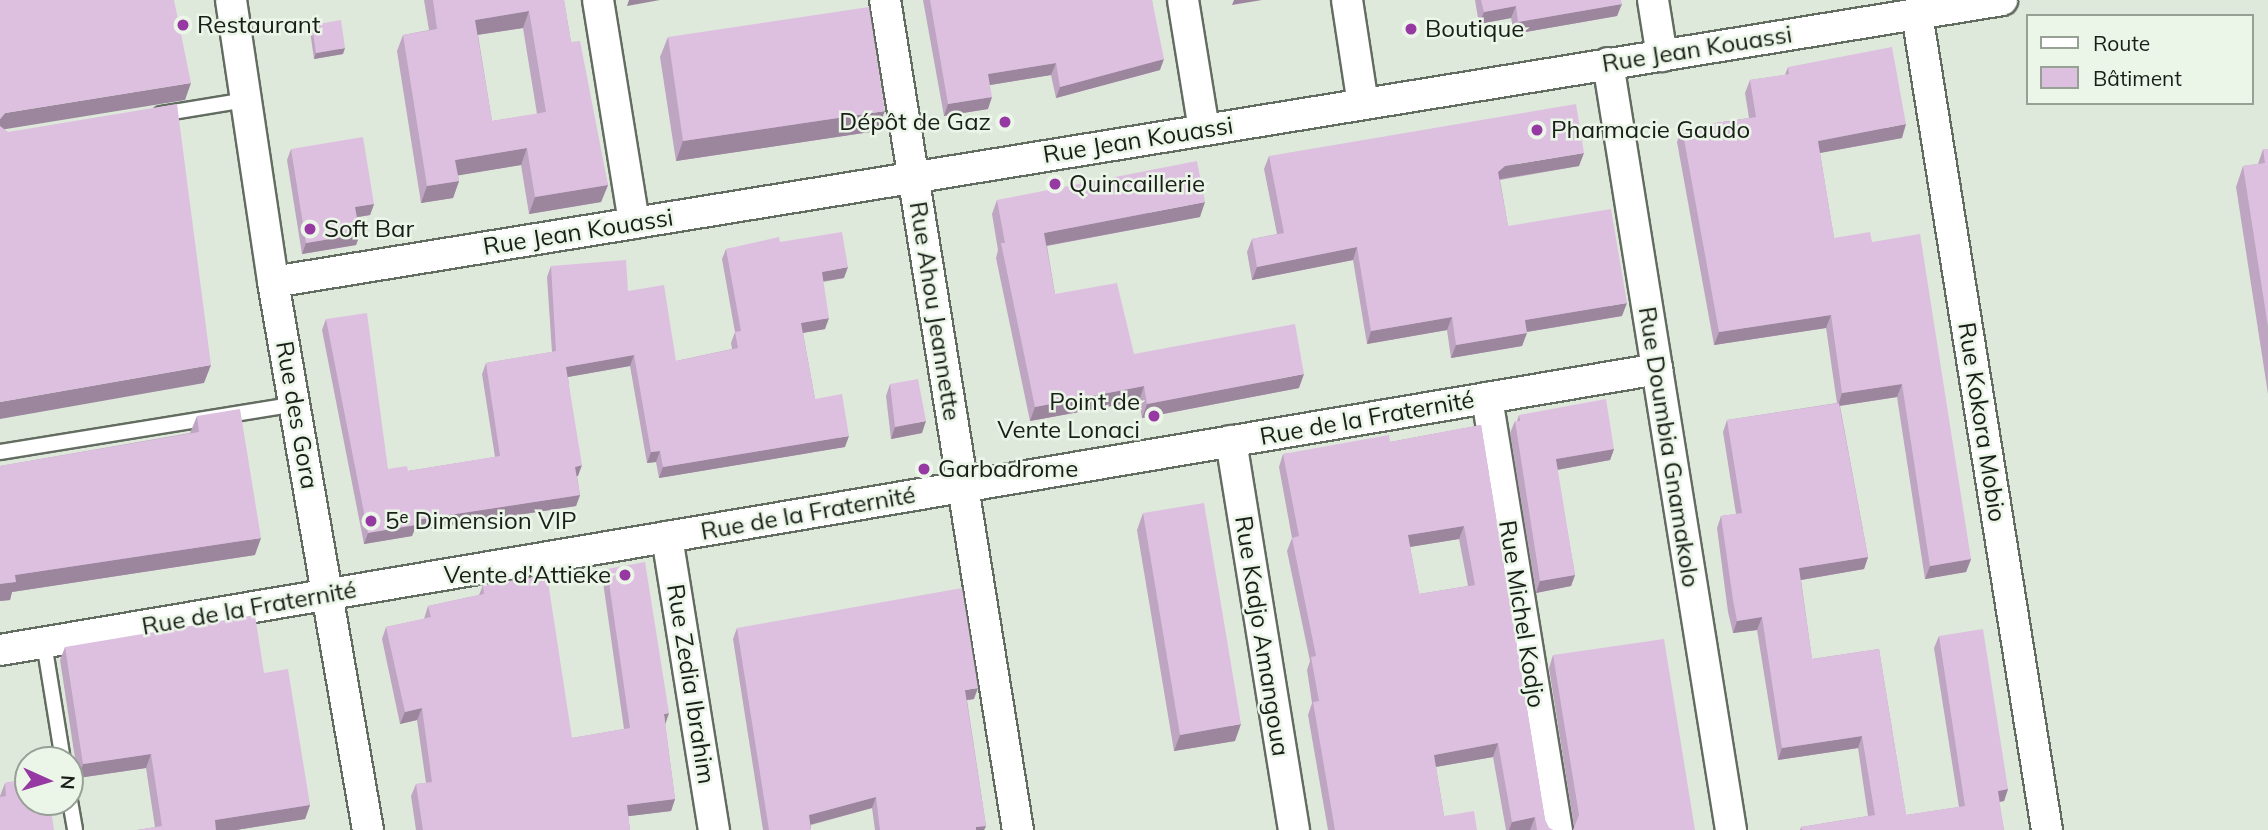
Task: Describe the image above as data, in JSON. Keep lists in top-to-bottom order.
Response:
{
  "streets": {
    "street": [
      "Rue Jean Kouassi",
      "Rue Ahou Jeannette",
      "Rue des Gora",
      "Rue de la Fraternité",
      "Rue Kokora Mobio",
      "Rue Doumbia Gnamakolo",
      "Rue Michel Kodjo",
      "Rue Kadjo Amangoua",
      "Rue Zedia Ibrahim"
    ]
  },
  "crossings": [
    ["Rue Jean Kouassi", "Rue Ahou Jeannette"],
    ["Rue Jean Kouassi", "Rue des Gora"],
    ["Rue Jean Kouassi", "Rue Kokora Mobio"],
    ["Rue Jean Kouassi", "Rue Doumbia Gnamakolo"],
    ["Rue Ahou Jeannette", "Rue de la Fraternité"],
    ["Rue des Gora", "Rue de la Fraternité"],
    ["Rue de la Fraternité", "Rue Doumbia Gnamakolo"],
    ["Rue de la Fraternité", "Rue Michel Kodjo"],
    ["Rue de la Fraternité", "Rue Kadjo Amangoua"],
    ["Rue de la Fraternité", "Rue Zedia Ibrahim"]
  ],
  "places": [
    "Restaurant",
    "Boutique",
    "Dépôt de Gaz",
    "Pharmacie Gaudo",
    "Quincaillerie",
    "Soft Bar",
    "Point de Vente Lonaci",
    "Garbadrome",
    "5ᵉ Dimension VIP",
    "Vente d'Attieke"
  ],
  "legend": ["Route", "Bâtiment"],
  "north": "right"
}
